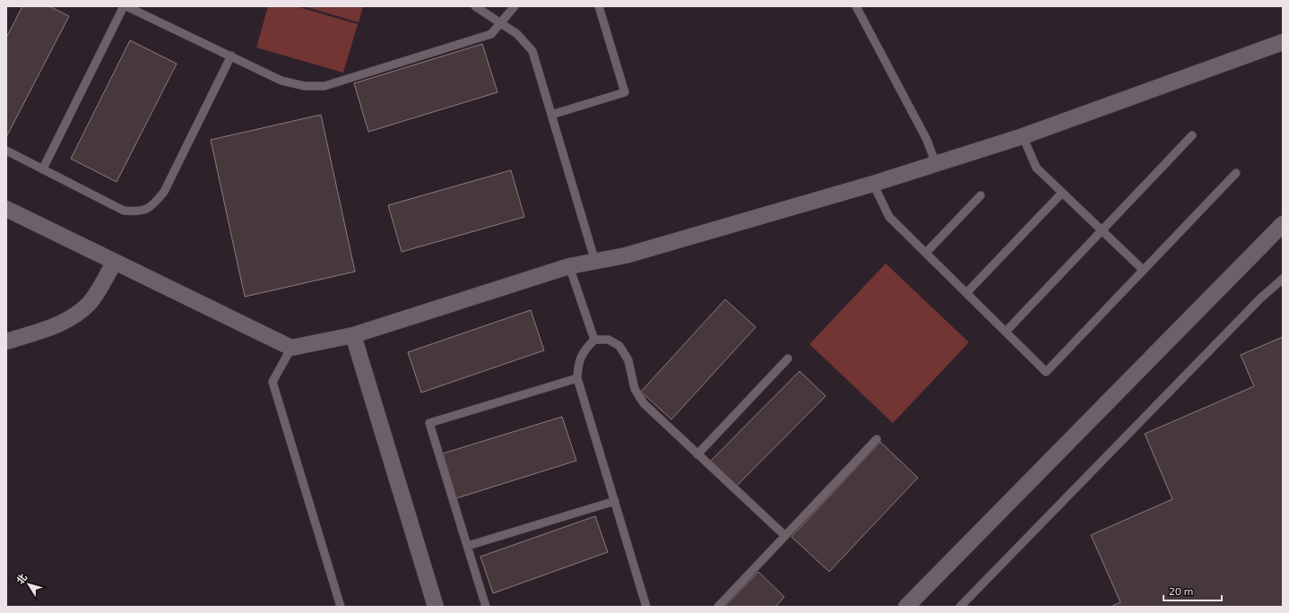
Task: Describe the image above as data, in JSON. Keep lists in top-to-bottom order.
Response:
{
  "scale_bar": "20 m",
  "north": "top left"
}
